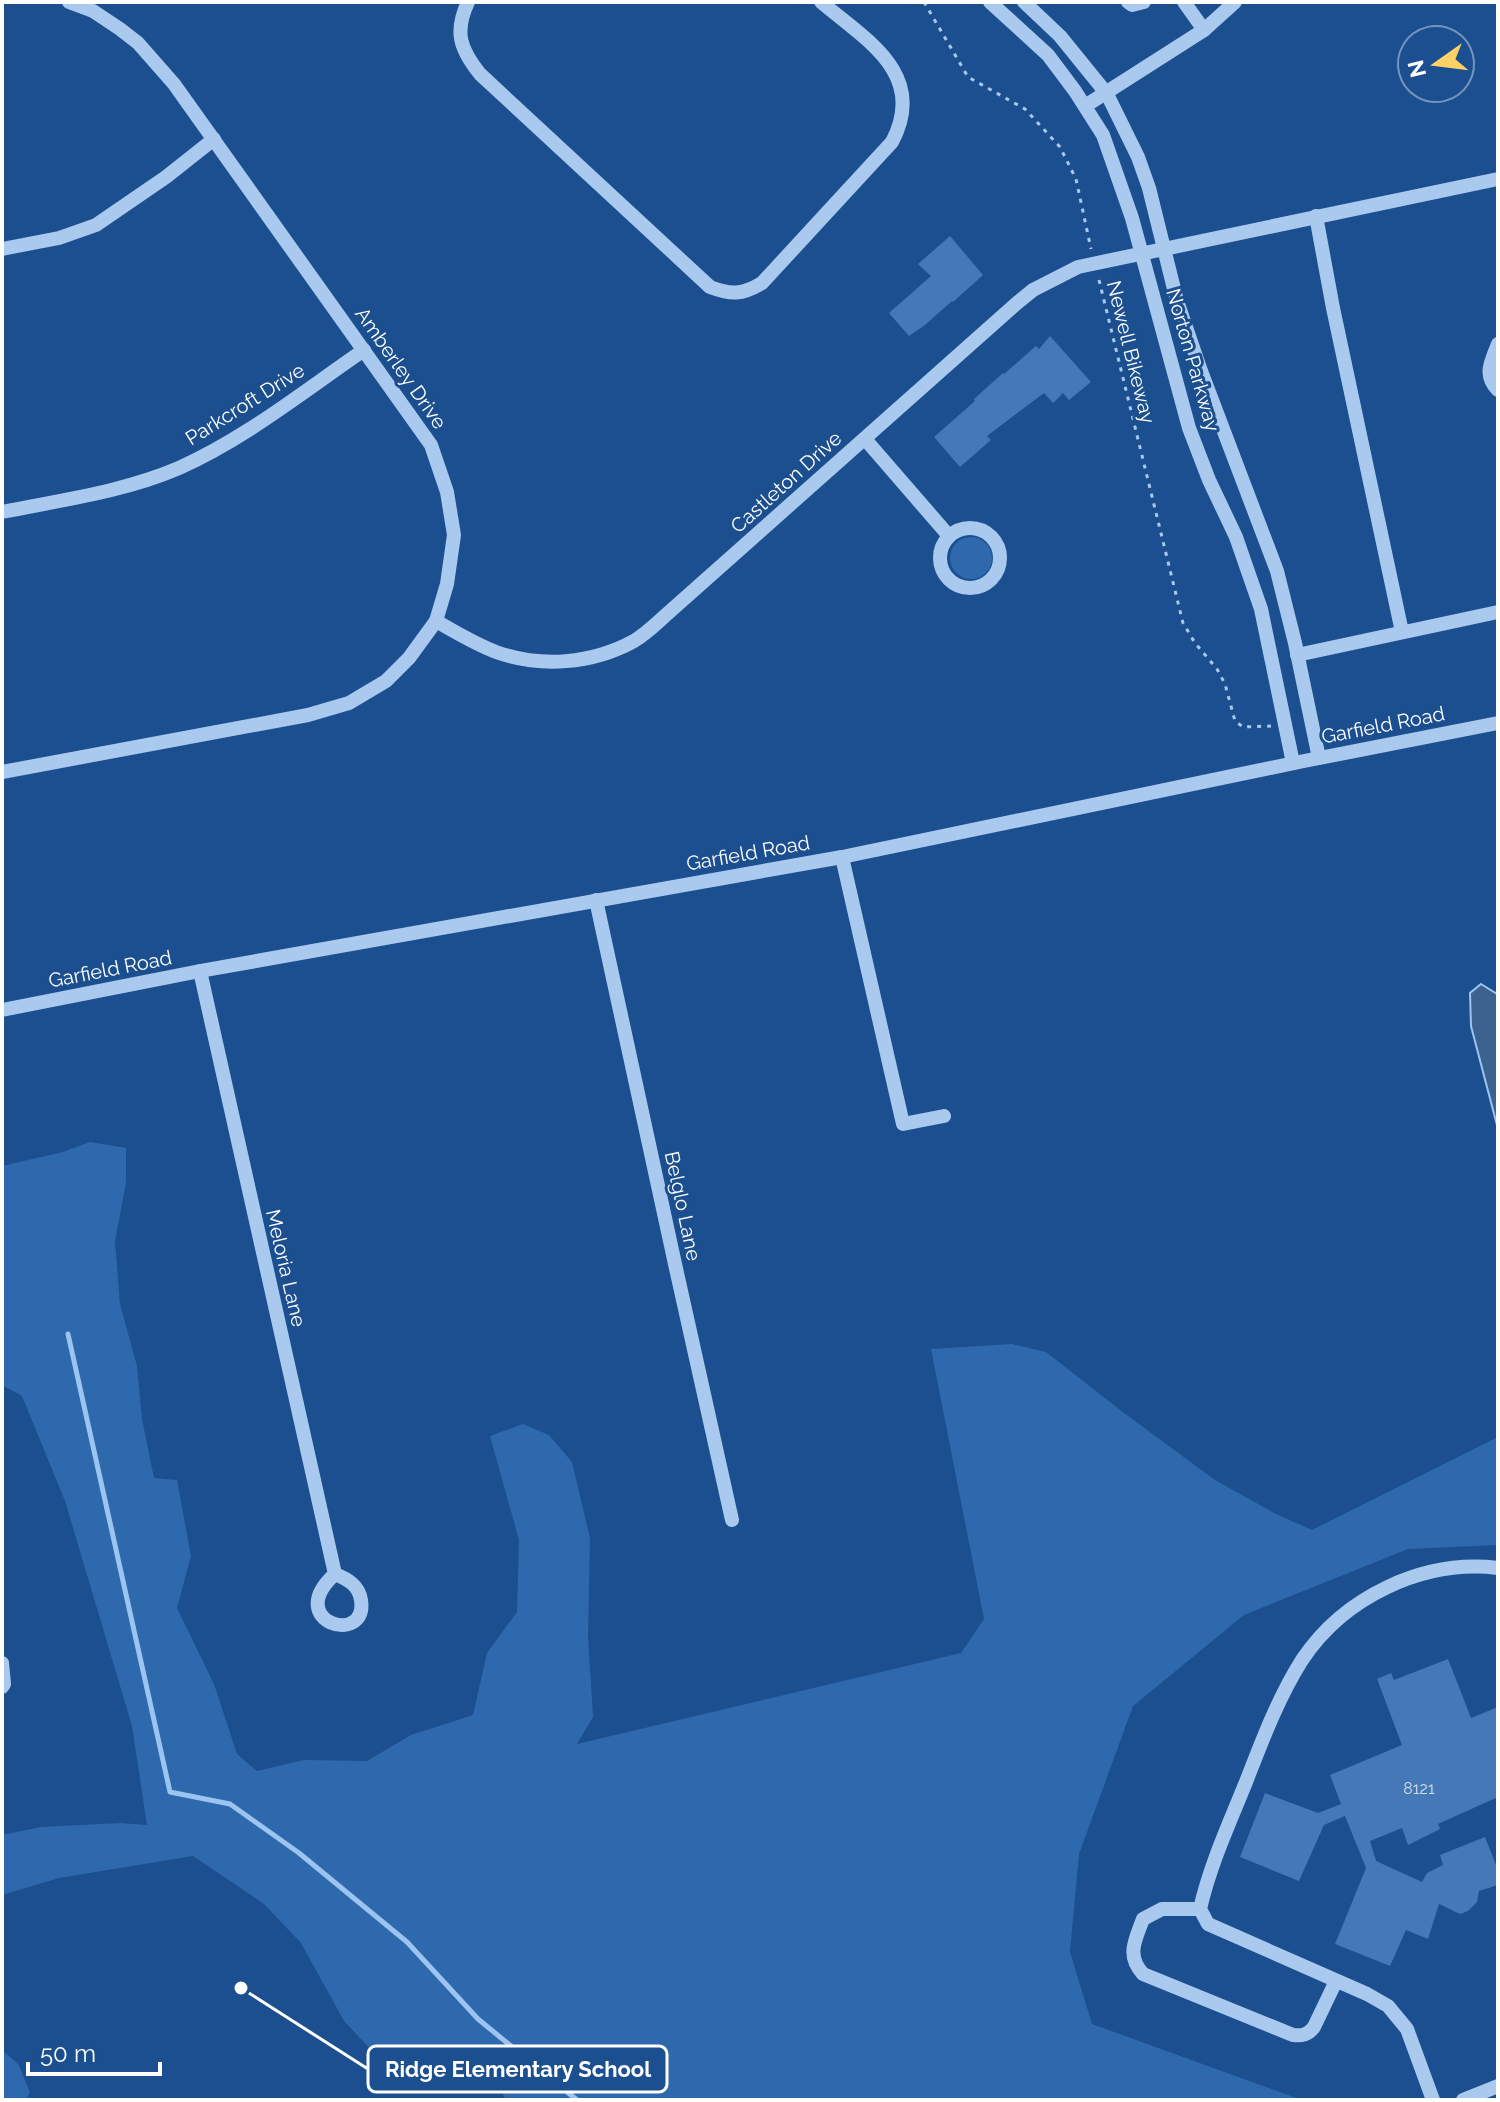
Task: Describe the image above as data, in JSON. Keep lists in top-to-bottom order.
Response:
{
  "streets": {
    "street": [
      "Norton Parkway",
      "Amberley Drive",
      "Parkcroft Drive",
      "Castleton Drive",
      "Garfield Road",
      "Belglo Lane",
      "Meloria Lane"
    ],
    "path": ["Newell Bikeway"]
  },
  "crossings": [
    ["Newell Bikeway", "Castleton Drive"],
    ["Norton Parkway", "Castleton Drive"],
    ["Norton Parkway", "Garfield Road"],
    ["Amberley Drive", "Parkcroft Drive"],
    ["Amberley Drive", "Castleton Drive"],
    ["Garfield Road", "Belglo Lane"],
    ["Garfield Road", "Meloria Lane"]
  ],
  "places": ["Ridge Elementary School"],
  "house_numbers": ["8121"],
  "scale_bar": "50 m",
  "north": "left"
}
